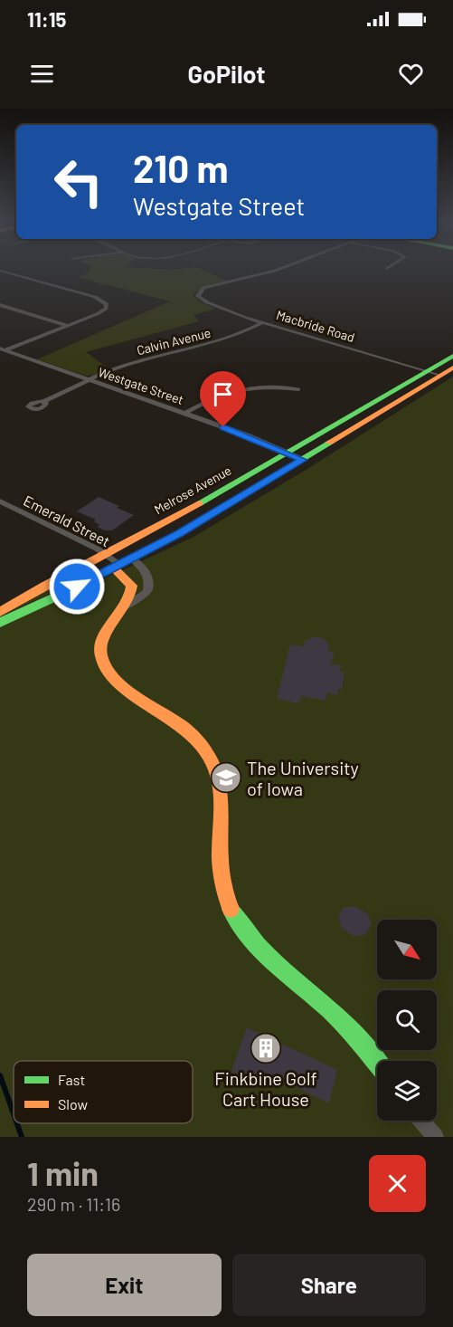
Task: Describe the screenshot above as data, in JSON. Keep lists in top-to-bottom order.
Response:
{
  "streets": {
    "main road": ["Melrose Avenue"],
    "street": [
      "Macbride Road",
      "Calvin Avenue",
      "Westgate Street",
      "Emerald Street"
    ]
  },
  "crossings": [
    ["Macbride Road", "Calvin Avenue"],
    ["Macbride Road", "Melrose Avenue"],
    ["Calvin Avenue", "Westgate Street"],
    ["Westgate Street", "Melrose Avenue"],
    ["Melrose Avenue", "Emerald Street"]
  ],
  "places": {
    "school or university": ["The University of Iowa"],
    "building": ["Finkbine Golf Cart House"]
  },
  "legend": ["Fast", "Slow"],
  "north": "bottom right",
  "page": {
    "status": "11:15",
    "header": "GoPilot",
    "turn": ["210 m", "Westgate Street"],
    "heading": ["1 min", "290 m · 11:16"],
    "buttons": ["Exit", "Share"]
  }
}
